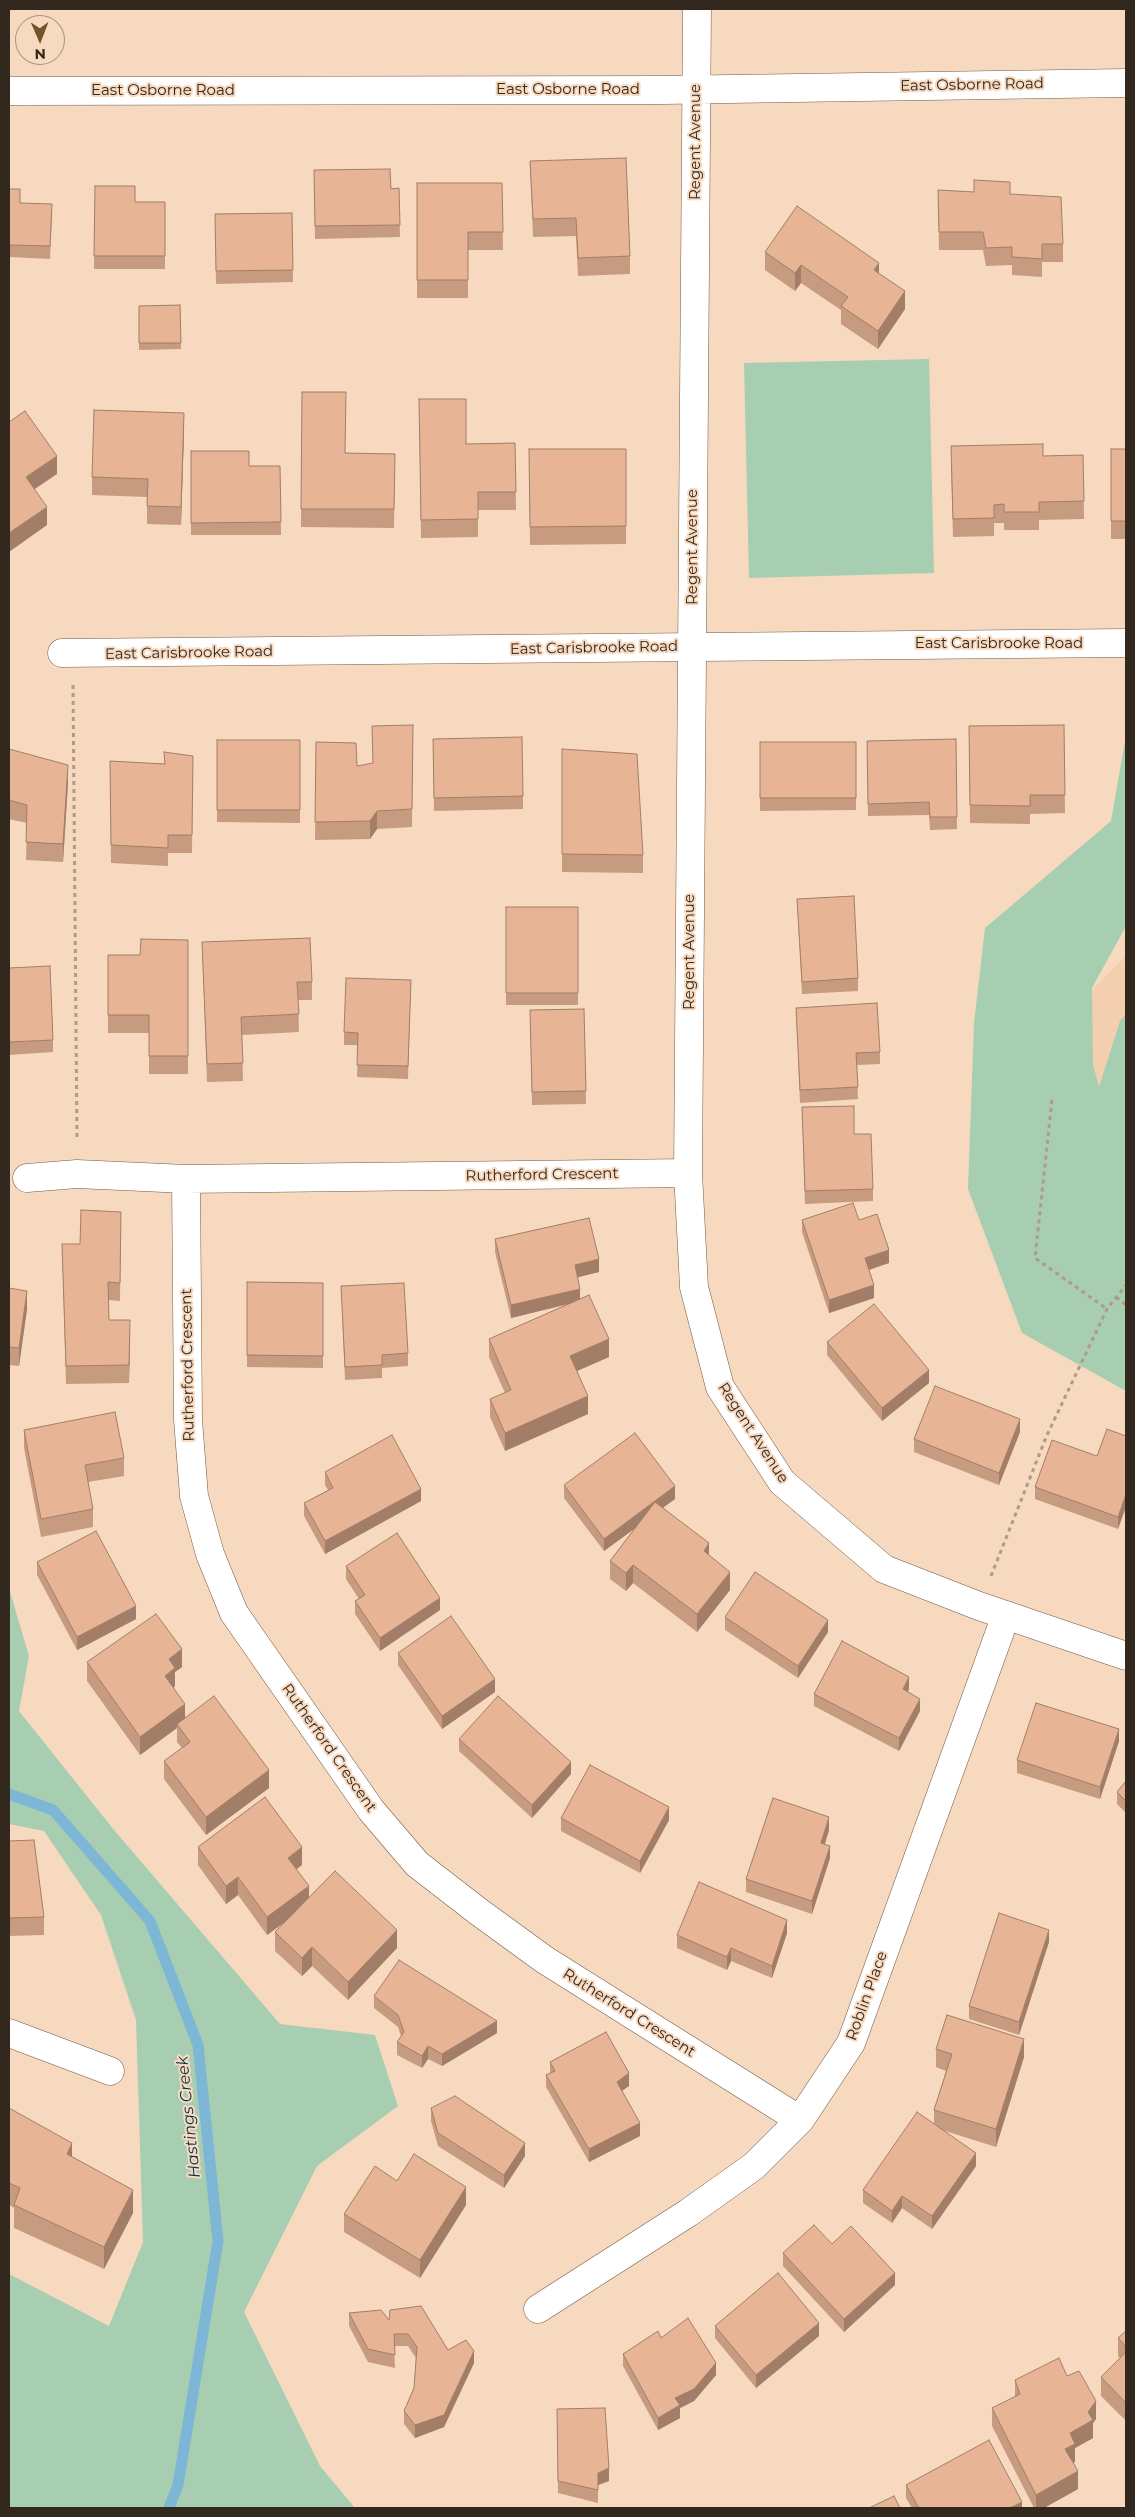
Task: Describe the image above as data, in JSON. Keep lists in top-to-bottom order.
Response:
{
  "streets": {
    "street": [
      "East Osborne Road",
      "Regent Avenue",
      "East Carisbrooke Road",
      "Rutherford Crescent",
      "Roblin Place"
    ]
  },
  "crossings": [
    ["East Osborne Road", "Regent Avenue"],
    ["Regent Avenue", "East Carisbrooke Road"],
    ["Regent Avenue", "Rutherford Crescent"],
    ["Regent Avenue", "Roblin Place"],
    ["Rutherford Crescent", "Roblin Place"]
  ],
  "water": ["Hastings Creek"],
  "north": "bottom"
}
